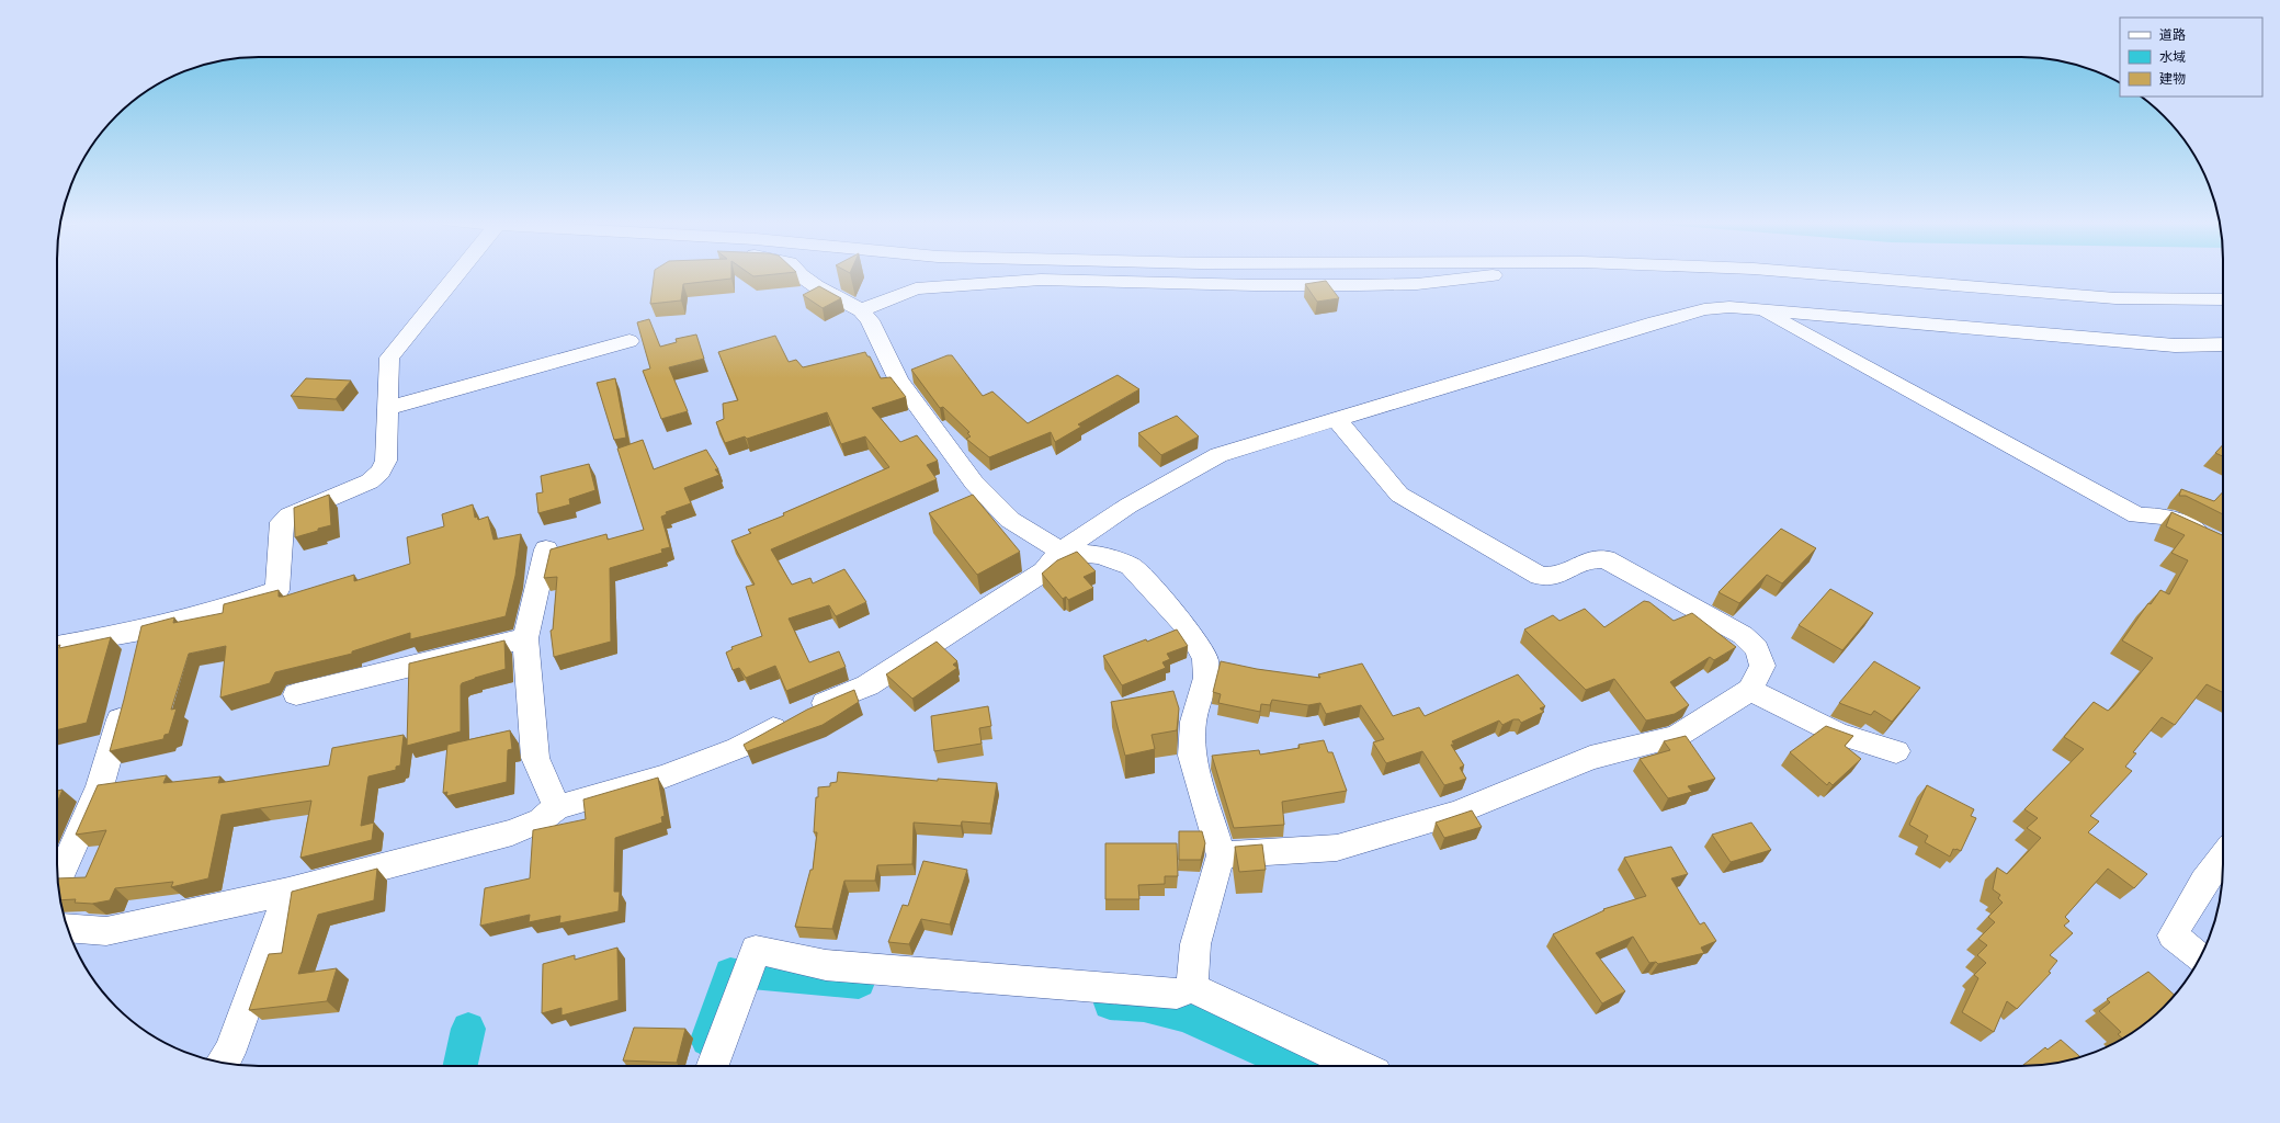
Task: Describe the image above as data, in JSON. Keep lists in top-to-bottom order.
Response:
{
  "legend": ["道路", "水域", "建物"]
}
